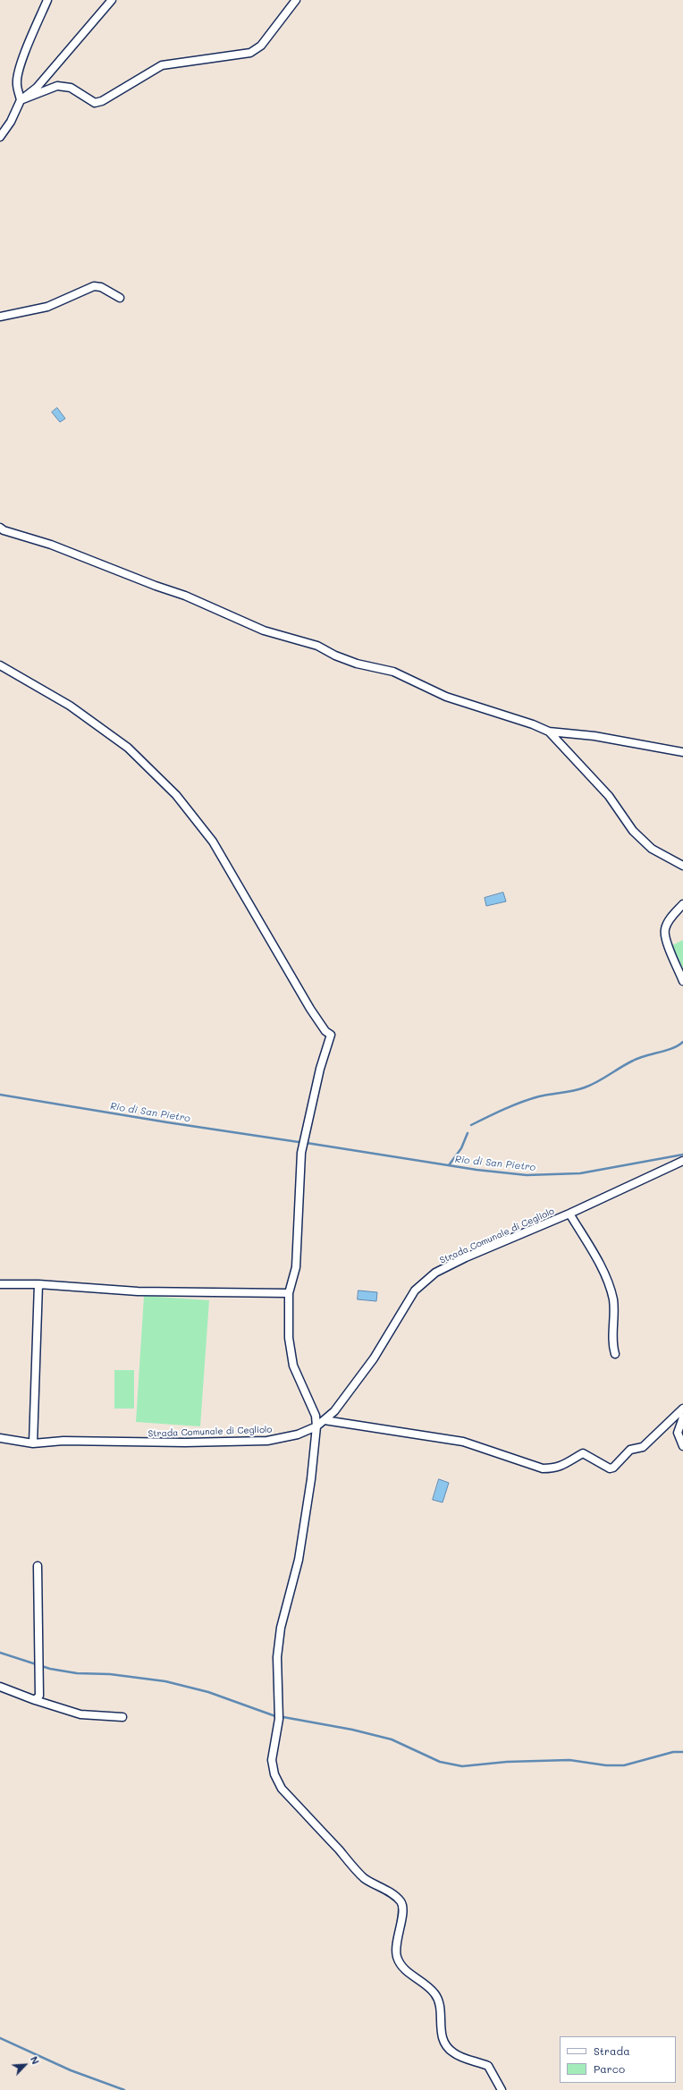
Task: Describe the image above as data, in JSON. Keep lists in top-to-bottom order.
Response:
{
  "streets": {
    "street": ["Strada Comunale di Cegliolo"]
  },
  "water": ["Rio di San Pietro"],
  "legend": ["Strada", "Parco"],
  "north": "top right"
}
